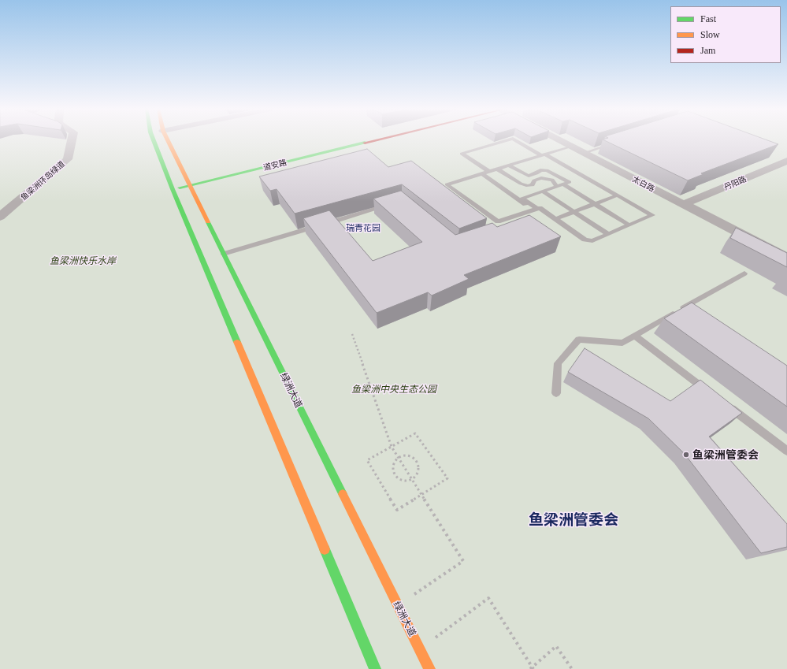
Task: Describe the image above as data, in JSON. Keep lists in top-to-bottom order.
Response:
{
  "streets": {
    "main road": ["道安路", "绿洲大道"],
    "street": ["鱼梁洲环岛绿道", "丹阳路", "太白路"]
  },
  "crossings": [
    ["道安路", "绿洲大道"],
    ["丹阳路", "太白路"]
  ],
  "districts": ["瑞青花园", "鱼梁洲管委会"],
  "parks": ["鱼梁洲快乐水岸", "鱼梁洲中央生态公园"],
  "places": ["鱼梁洲管委会"],
  "legend": ["Fast", "Slow", "Jam"]
}
